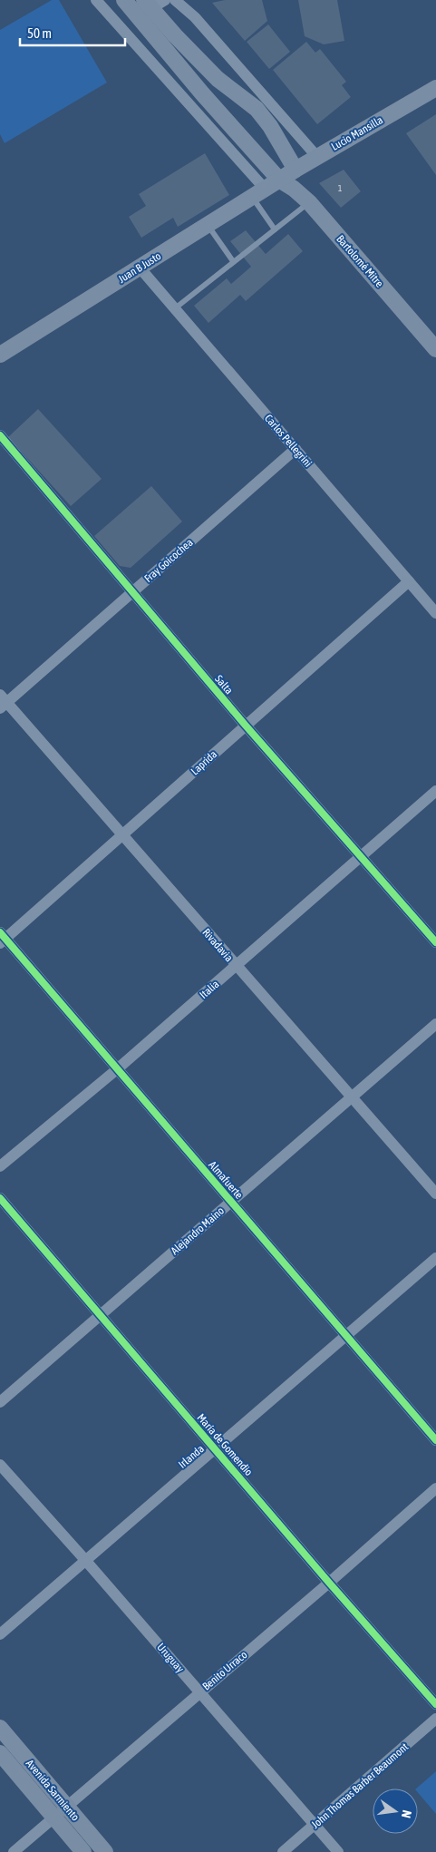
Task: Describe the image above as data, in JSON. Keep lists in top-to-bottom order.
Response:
{
  "streets": {
    "main road": [
      "Lucio Mansilla",
      "Bartolomé Mitre",
      "Juan B Justo",
      "Avenida Sarmiento"
    ],
    "street": [
      "Carlos Pellegrini",
      "Fray Goicochea",
      "Salta",
      "Laprida",
      "Rivadavia",
      "Italia",
      "Almafuerte",
      "Alejandro Maino",
      "María de Gomendio",
      "Irlanda",
      "Uruguay",
      "Benito Urraco",
      "John Thomas Barber Beaumont"
    ]
  },
  "crossings": [
    ["Lucio Mansilla", "Bartolomé Mitre"],
    ["Lucio Mansilla", "Juan B Justo"],
    ["Bartolomé Mitre", "Juan B Justo"],
    ["Juan B Justo", "Carlos Pellegrini"],
    ["Carlos Pellegrini", "Fray Goicochea"],
    ["Carlos Pellegrini", "Laprida"],
    ["Fray Goicochea", "Salta"],
    ["Fray Goicochea", "Rivadavia"],
    ["Salta", "Laprida"],
    ["Salta", "Italia"],
    ["Laprida", "Rivadavia"],
    ["Laprida", "Almafuerte"],
    ["Rivadavia", "Italia"],
    ["Rivadavia", "Alejandro Maino"],
    ["Italia", "Almafuerte"],
    ["Almafuerte", "Alejandro Maino"],
    ["Almafuerte", "Irlanda"],
    ["Alejandro Maino", "María de Gomendio"],
    ["María de Gomendio", "Irlanda"],
    ["María de Gomendio", "Benito Urraco"],
    ["Irlanda", "Uruguay"],
    ["Uruguay", "Benito Urraco"],
    ["Uruguay", "John Thomas Barber Beaumont"],
    ["Benito Urraco", "Avenida Sarmiento"]
  ],
  "house_numbers": ["1"],
  "scale_bar": "50 m",
  "north": "right"
}
